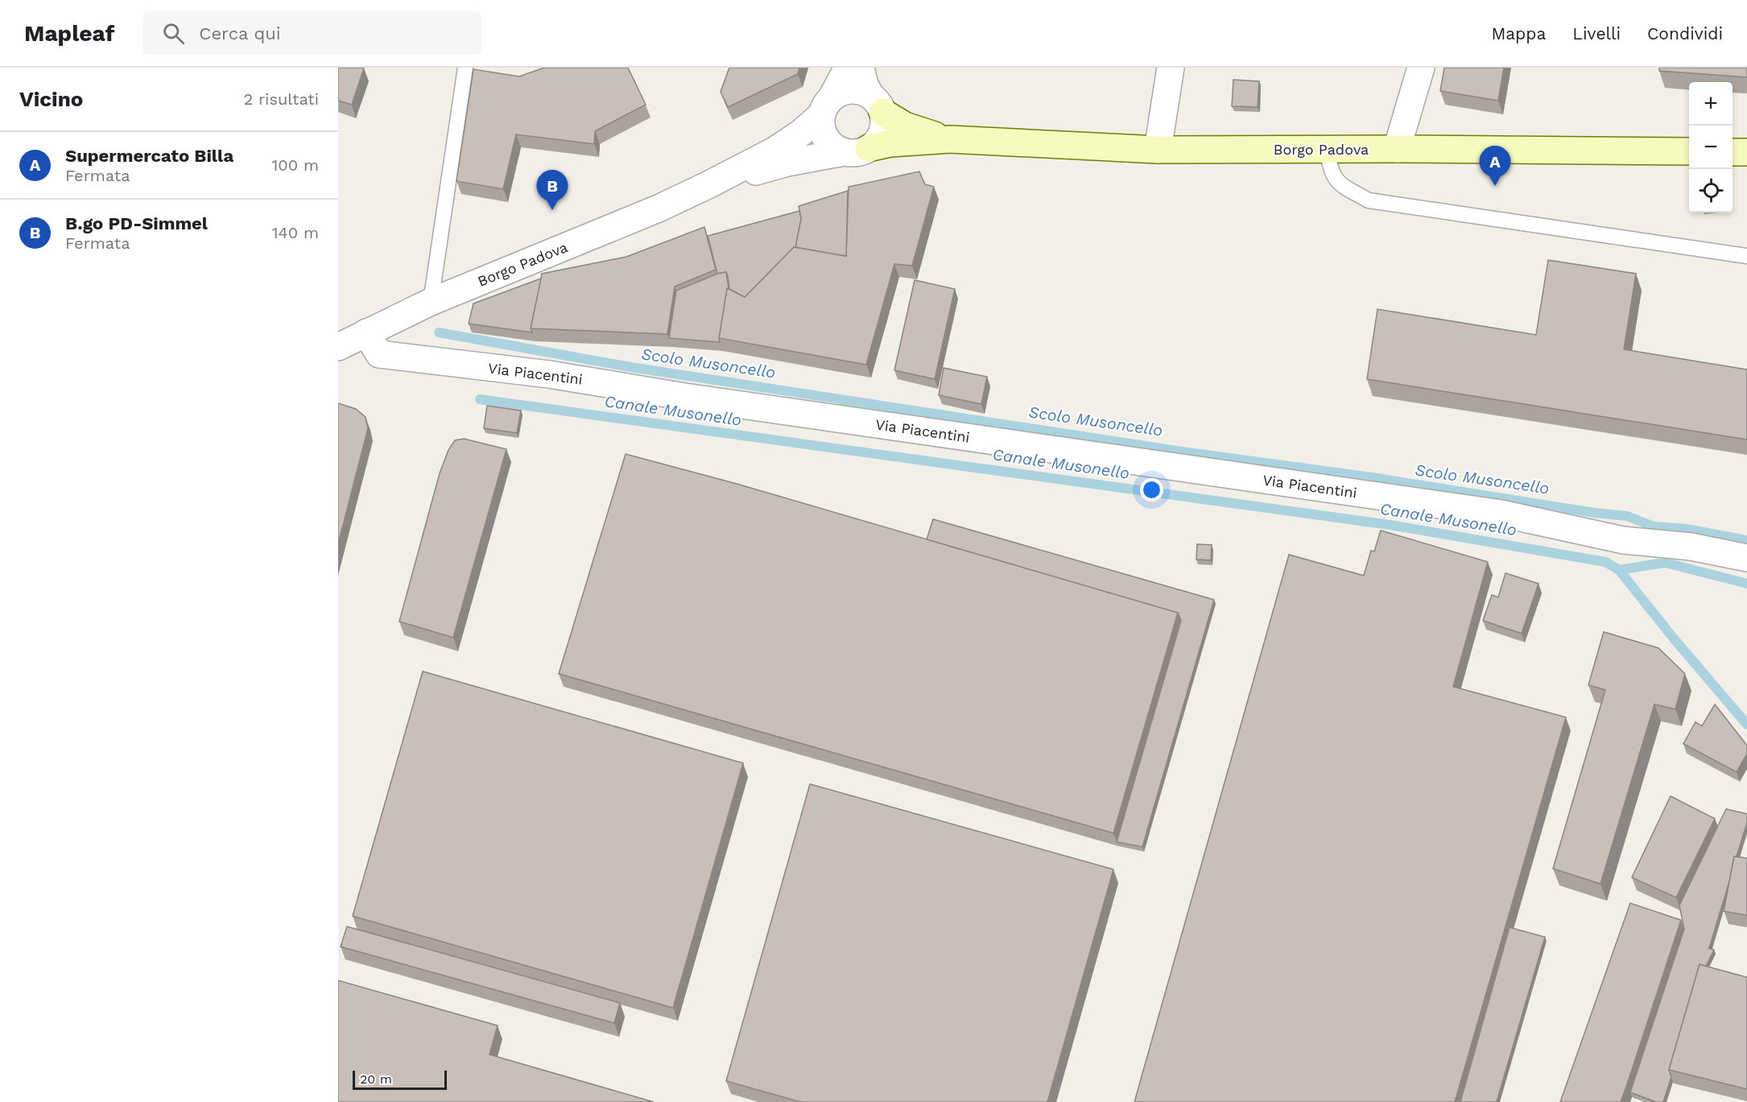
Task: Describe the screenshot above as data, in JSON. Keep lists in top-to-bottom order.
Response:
{
  "streets": {
    "main road": ["Borgo Padova"],
    "street": ["Via Piacentini"]
  },
  "crossings": [
    ["Borgo Padova", "Via Piacentini"]
  ],
  "water": ["Scolo Musoncello", "Canale Musonello"],
  "scale_bar": "20 m",
  "page": {
    "header": "Mapleaf",
    "search": "Cerca qui",
    "nav": ["Mappa", "Livelli", "Condividi"],
    "heading": ["Vicino", "2 risultati"],
    "map_buttons": ["+", "−"],
    "list": [
      {
        "mark": "A",
        "name": "Supermercato Billa",
        "note": "Fermata",
        "value": "100 m"
      },
      {
        "mark": "B",
        "name": "B.go PD-Simmel",
        "note": "Fermata",
        "value": "140 m"
      }
    ],
    "pins": ["A", "B"],
    "scale": "20 m"
  }
}
